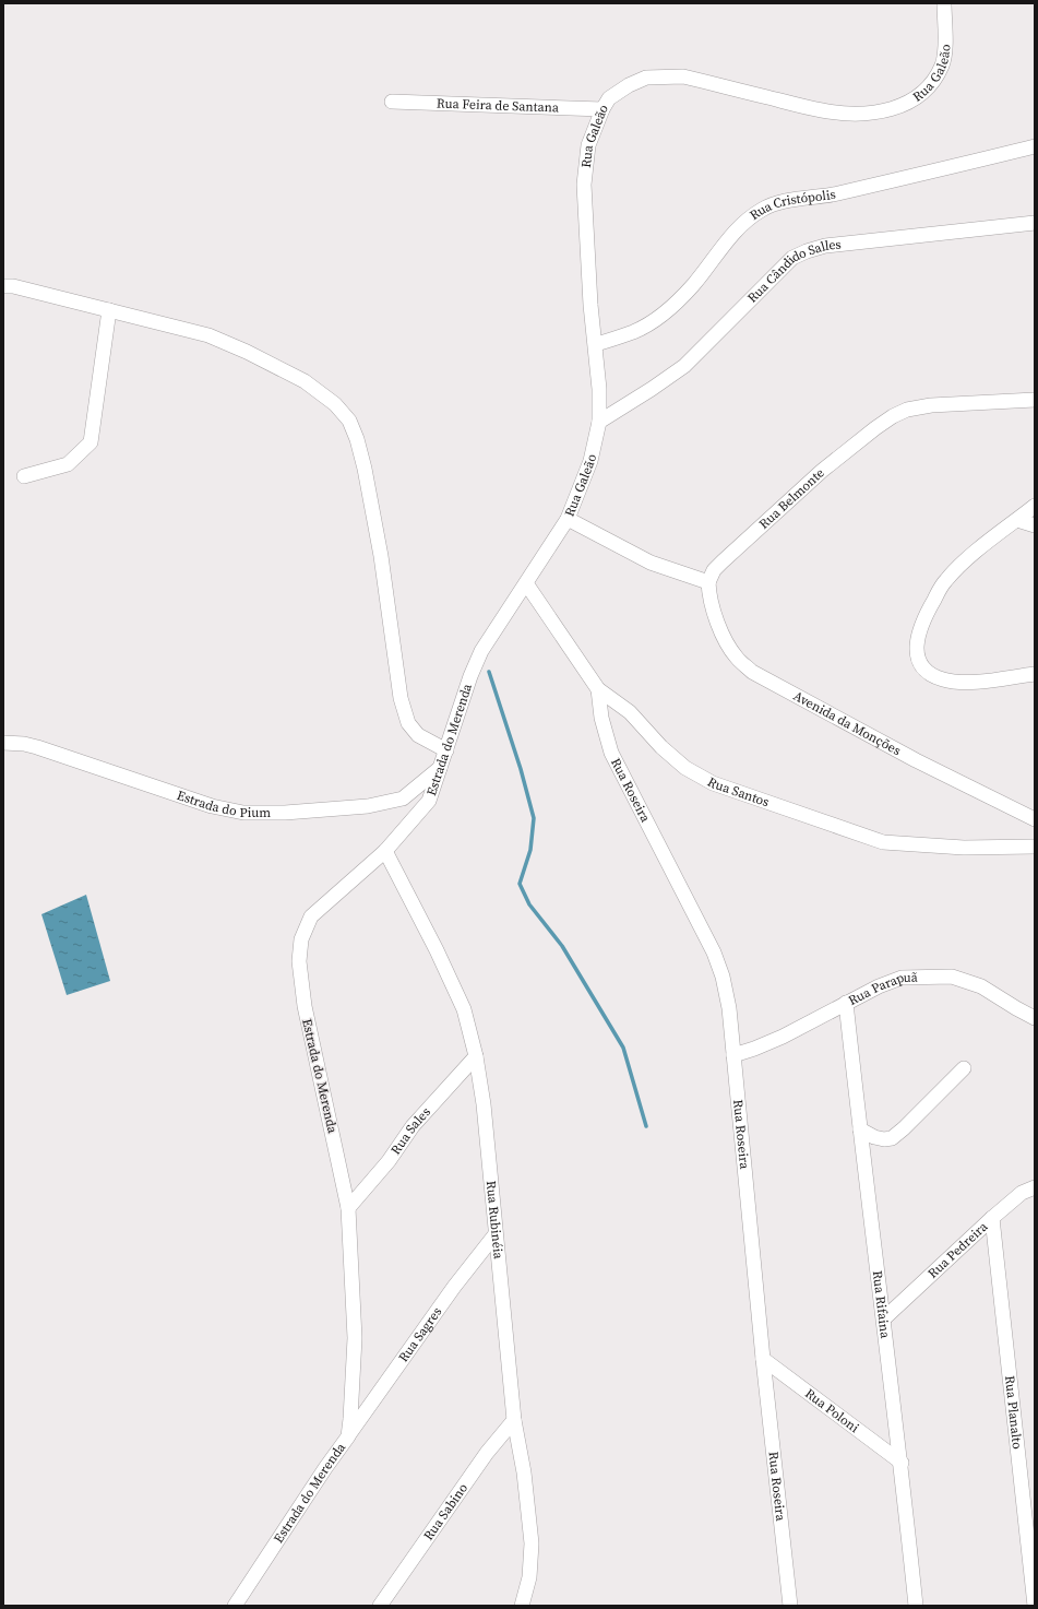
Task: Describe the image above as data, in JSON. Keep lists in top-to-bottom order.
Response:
{
  "streets": {
    "street": [
      "Rua Galeão",
      "Rua Feira de Santana",
      "Rua Cristópolis",
      "Rua Cândido Salles",
      "Rua Belmonte",
      "Avenida da Monções",
      "Estrada do Merenda",
      "Rua Roseira",
      "Rua Santos",
      "Estrada do Pium",
      "Rua Parapuã",
      "Rua Sales",
      "Rua Rubinéia",
      "Rua Pedreira",
      "Rua Rifaina",
      "Rua Sagres",
      "Rua Poloni",
      "Rua Planalto",
      "Rua Sabino"
    ]
  },
  "crossings": [
    ["Rua Galeão", "Rua Feira de Santana"],
    ["Rua Galeão", "Rua Cristópolis"],
    ["Rua Galeão", "Rua Cândido Salles"],
    ["Rua Galeão", "Estrada do Merenda"],
    ["Rua Galeão", "Rua Santos"],
    ["Rua Belmonte", "Avenida da Monções"],
    ["Estrada do Merenda", "Rua Santos"],
    ["Estrada do Merenda", "Estrada do Pium"],
    ["Estrada do Merenda", "Rua Sales"],
    ["Estrada do Merenda", "Rua Rubinéia"],
    ["Estrada do Merenda", "Rua Sagres"],
    ["Rua Roseira", "Rua Santos"],
    ["Rua Roseira", "Rua Parapuã"],
    ["Rua Roseira", "Rua Poloni"],
    ["Rua Parapuã", "Rua Rifaina"],
    ["Rua Sales", "Rua Rubinéia"],
    ["Rua Rubinéia", "Rua Sagres"],
    ["Rua Rubinéia", "Rua Sabino"],
    ["Rua Pedreira", "Rua Rifaina"],
    ["Rua Pedreira", "Rua Planalto"],
    ["Rua Rifaina", "Rua Poloni"]
  ]
}
